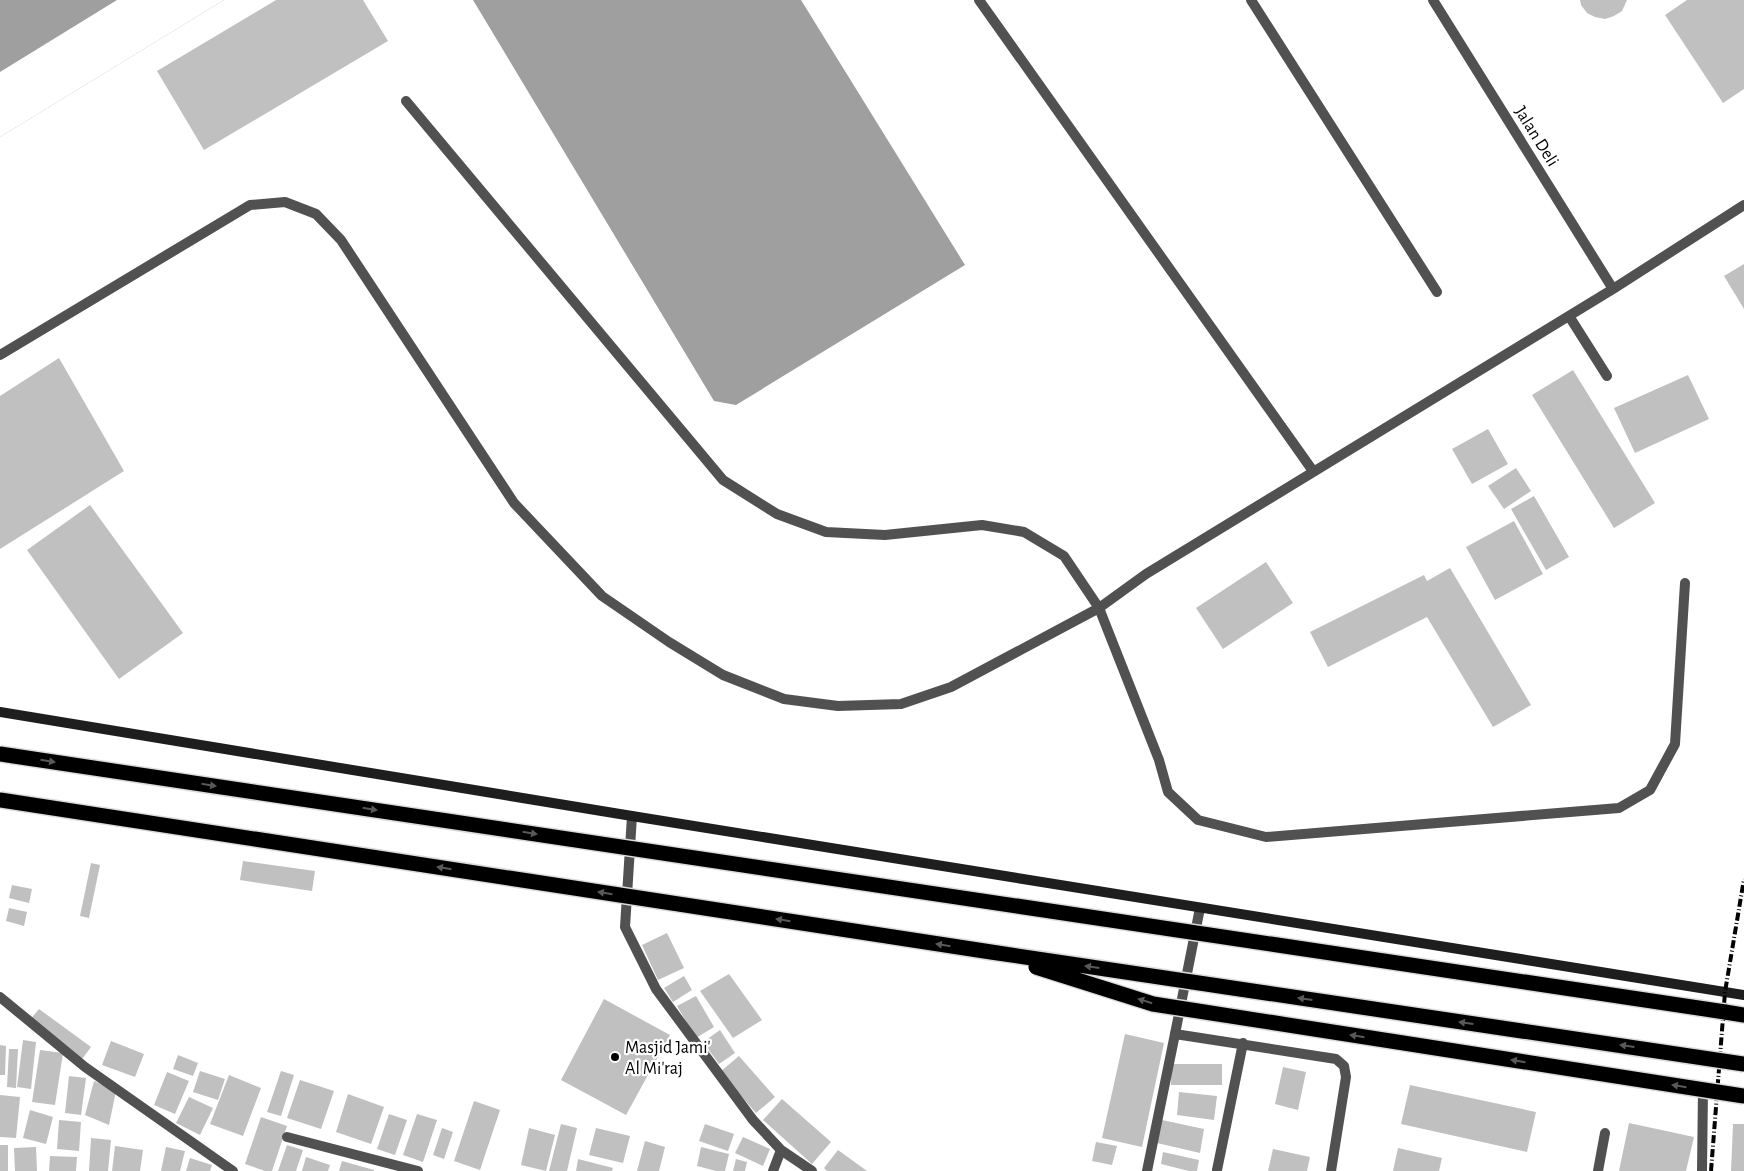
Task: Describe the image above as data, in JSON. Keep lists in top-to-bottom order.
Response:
{
  "streets": {
    "street": ["Jalan Deli"]
  },
  "places": ["Masjid Jami' Al Mi'raj"]
}
